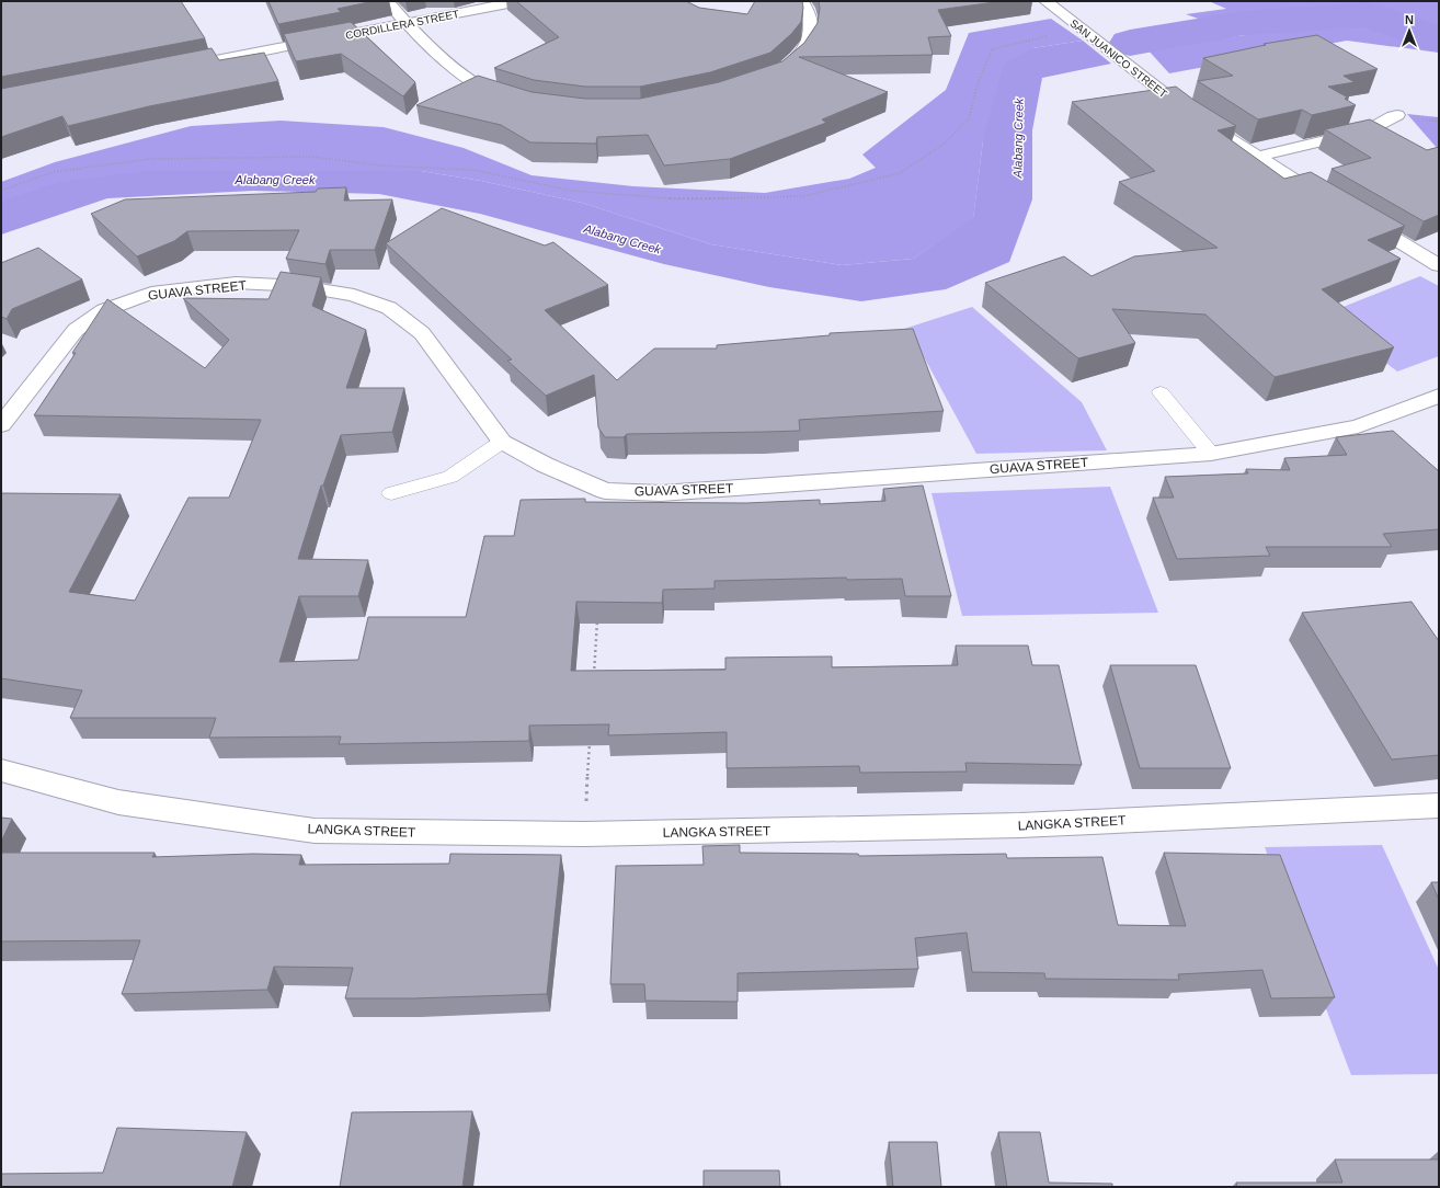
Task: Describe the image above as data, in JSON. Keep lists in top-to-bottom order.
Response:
{
  "streets": {
    "street": [
      "CORDILLERA STREET",
      "SAN JUANICO STREET",
      "GUAVA STREET",
      "LANGKA STREET"
    ]
  },
  "water": ["Alabang Creek"],
  "north": "top"
}
